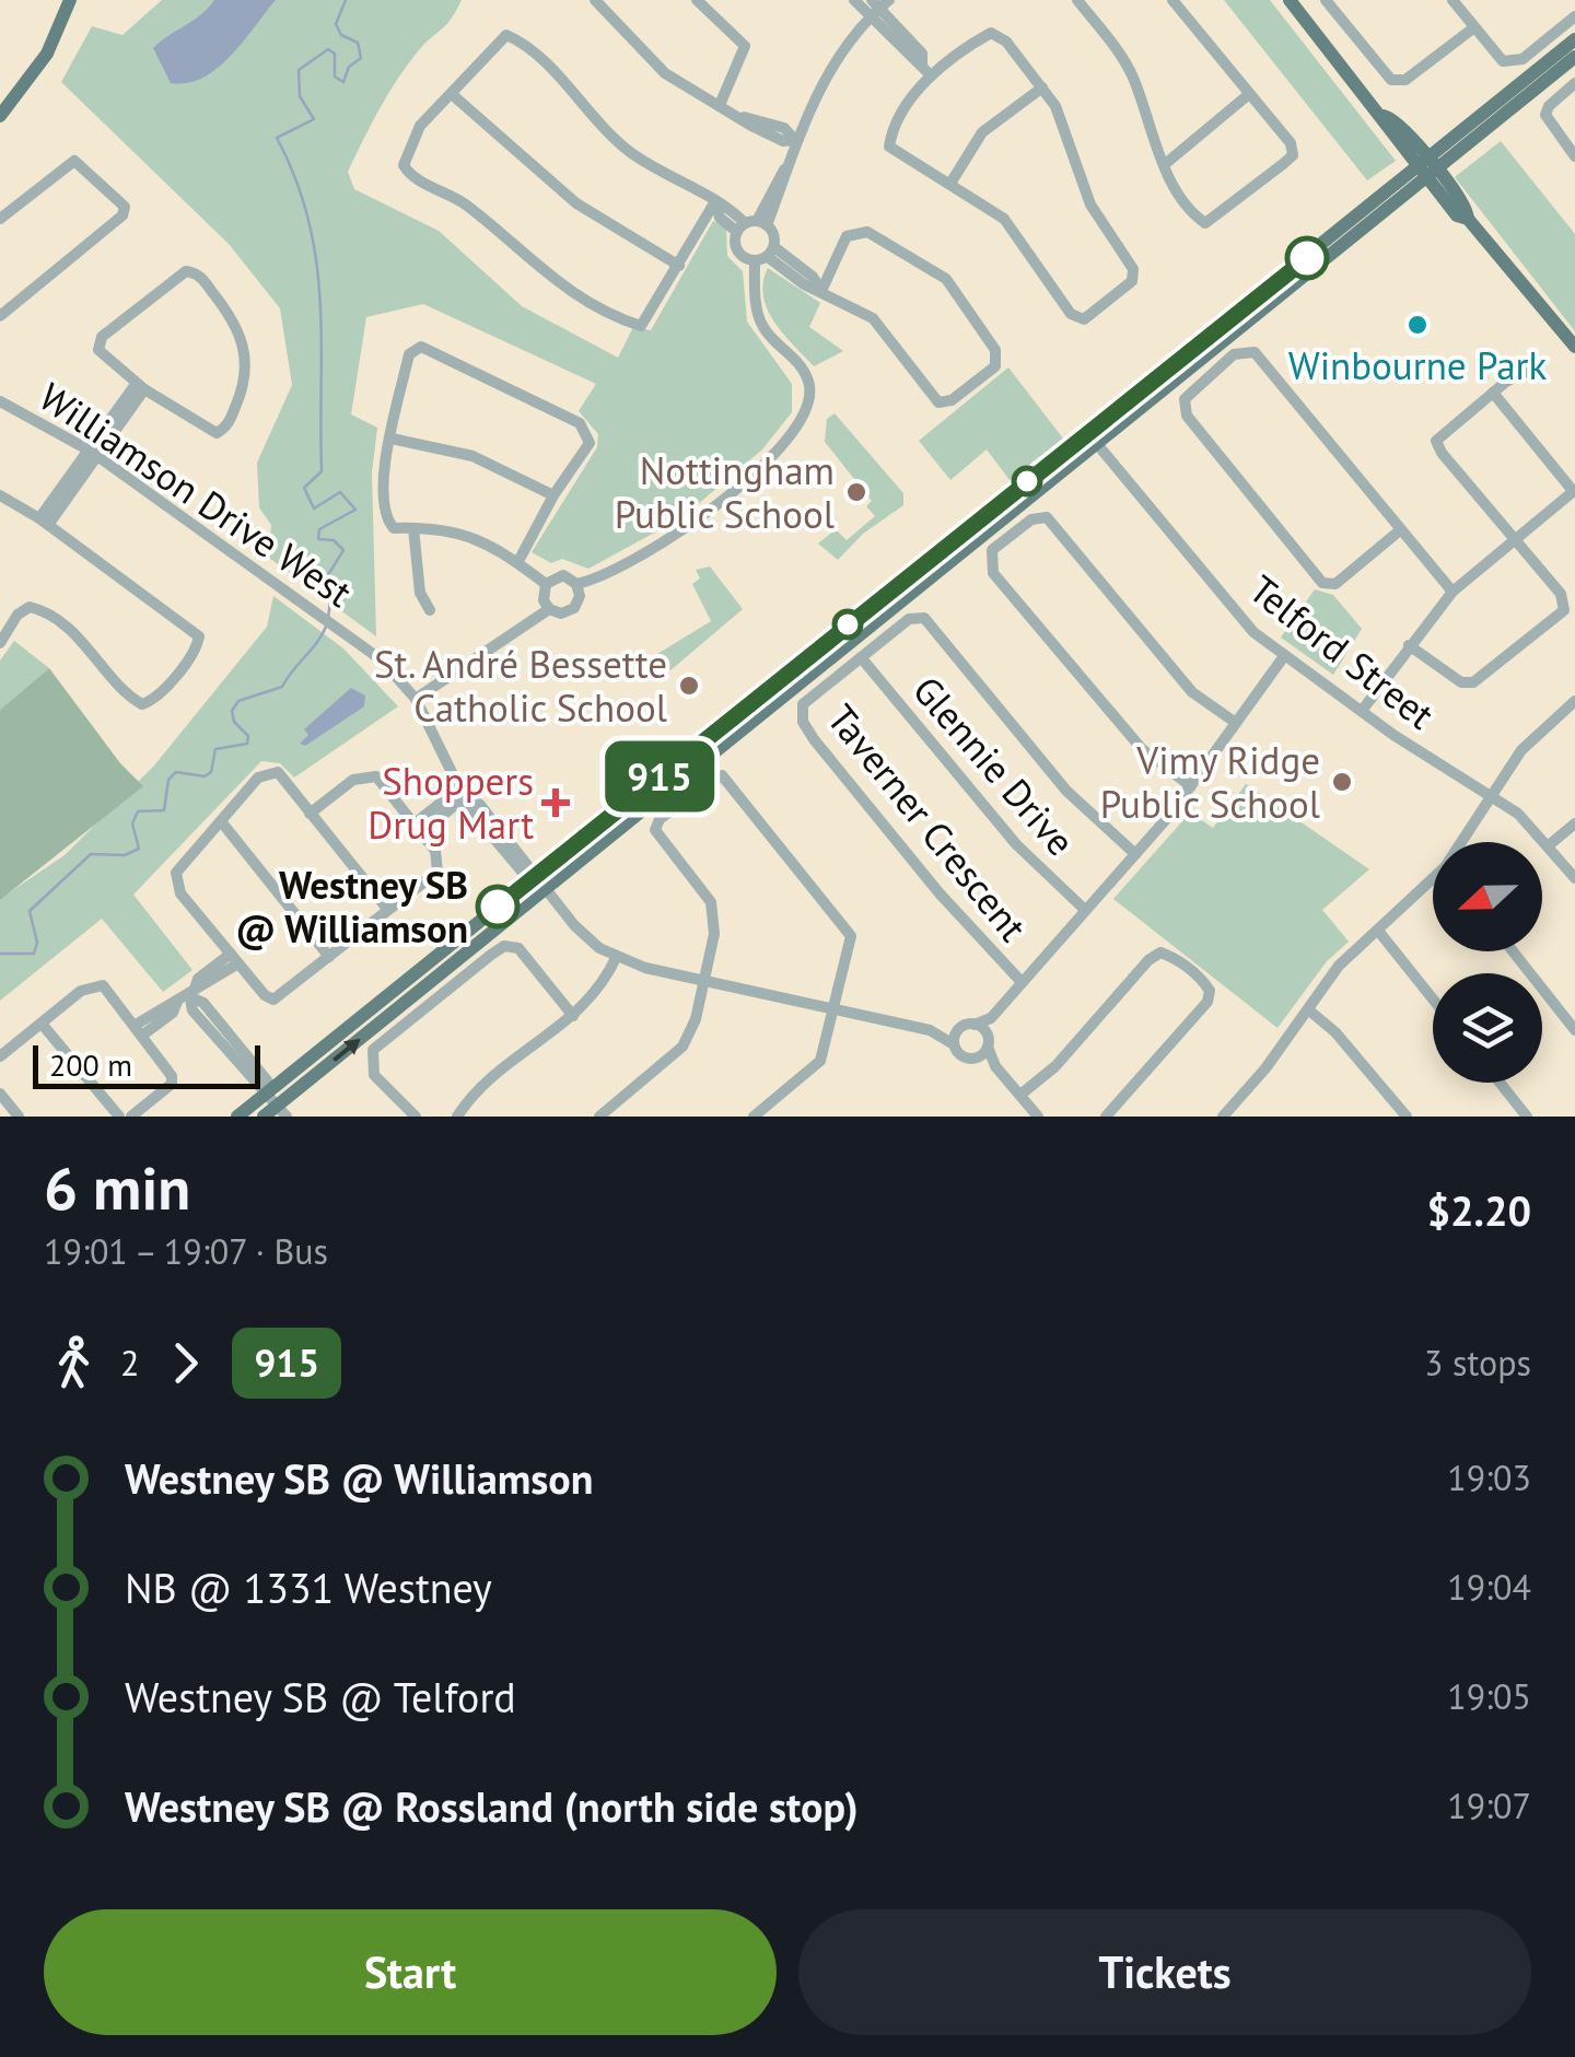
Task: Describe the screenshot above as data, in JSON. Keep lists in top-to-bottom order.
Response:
{
  "streets": {
    "street": [
      "Williamson Drive West",
      "Telford Street",
      "Glennie Drive",
      "Taverner Crescent"
    ]
  },
  "crossings": [
    ["Glennie Drive", "Taverner Crescent"]
  ],
  "places": {
    "other": [
      "Winbourne Park",
      "Nottingham Public School",
      "St. André Bessette Catholic School",
      "Vimy Ridge Public School",
      "Westney SB @ Williamson"
    ],
    "health": ["Shoppers Drug Mart"]
  },
  "lines": ["bus line 915"],
  "scale_bar": "200 m",
  "north": "left",
  "page": {
    "on_map": "915",
    "scale": "200 m",
    "heading": ["6 min", "19:01 – 19:07 · Bus", "$2.20"],
    "legs": ["2", "915", "3 stops"],
    "list": [
      {
        "name": "Westney SB @ Williamson",
        "value": "19:03"
      },
      {
        "name": "NB @ 1331 Westney",
        "value": "19:04"
      },
      {
        "name": "Westney SB @ Telford",
        "value": "19:05"
      },
      {
        "name": "Westney SB @ Rossland (north side stop)",
        "value": "19:07"
      }
    ],
    "buttons": ["Start", "Tickets"]
  }
}
